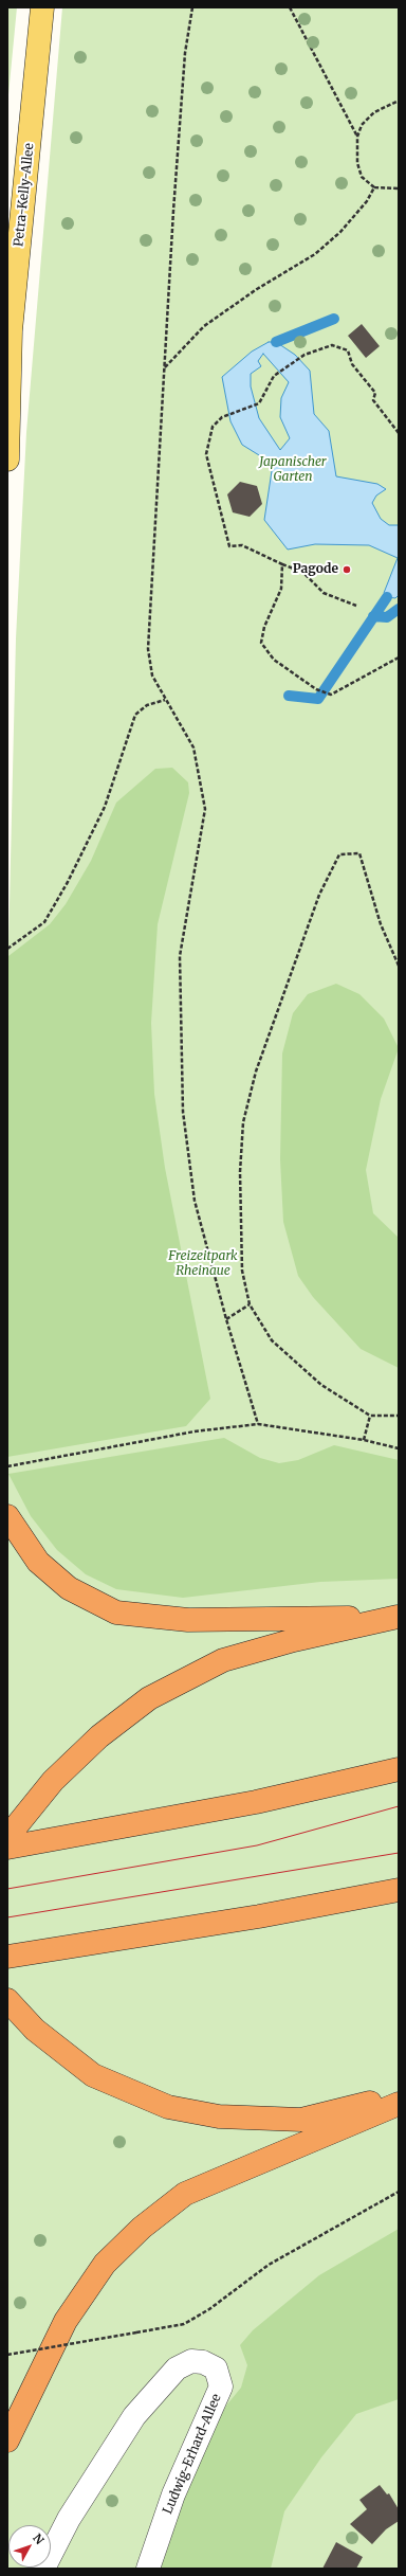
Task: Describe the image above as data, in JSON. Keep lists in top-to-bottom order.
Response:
{
  "streets": {
    "main road": ["Petra-Kelly-Allee"],
    "lane": ["Ludwig-Erhard-Allee"]
  },
  "parks": ["Japanischer Garten", "Freizeitpark Rheinaue"],
  "places": ["Pagode"],
  "north": "top right"
}
